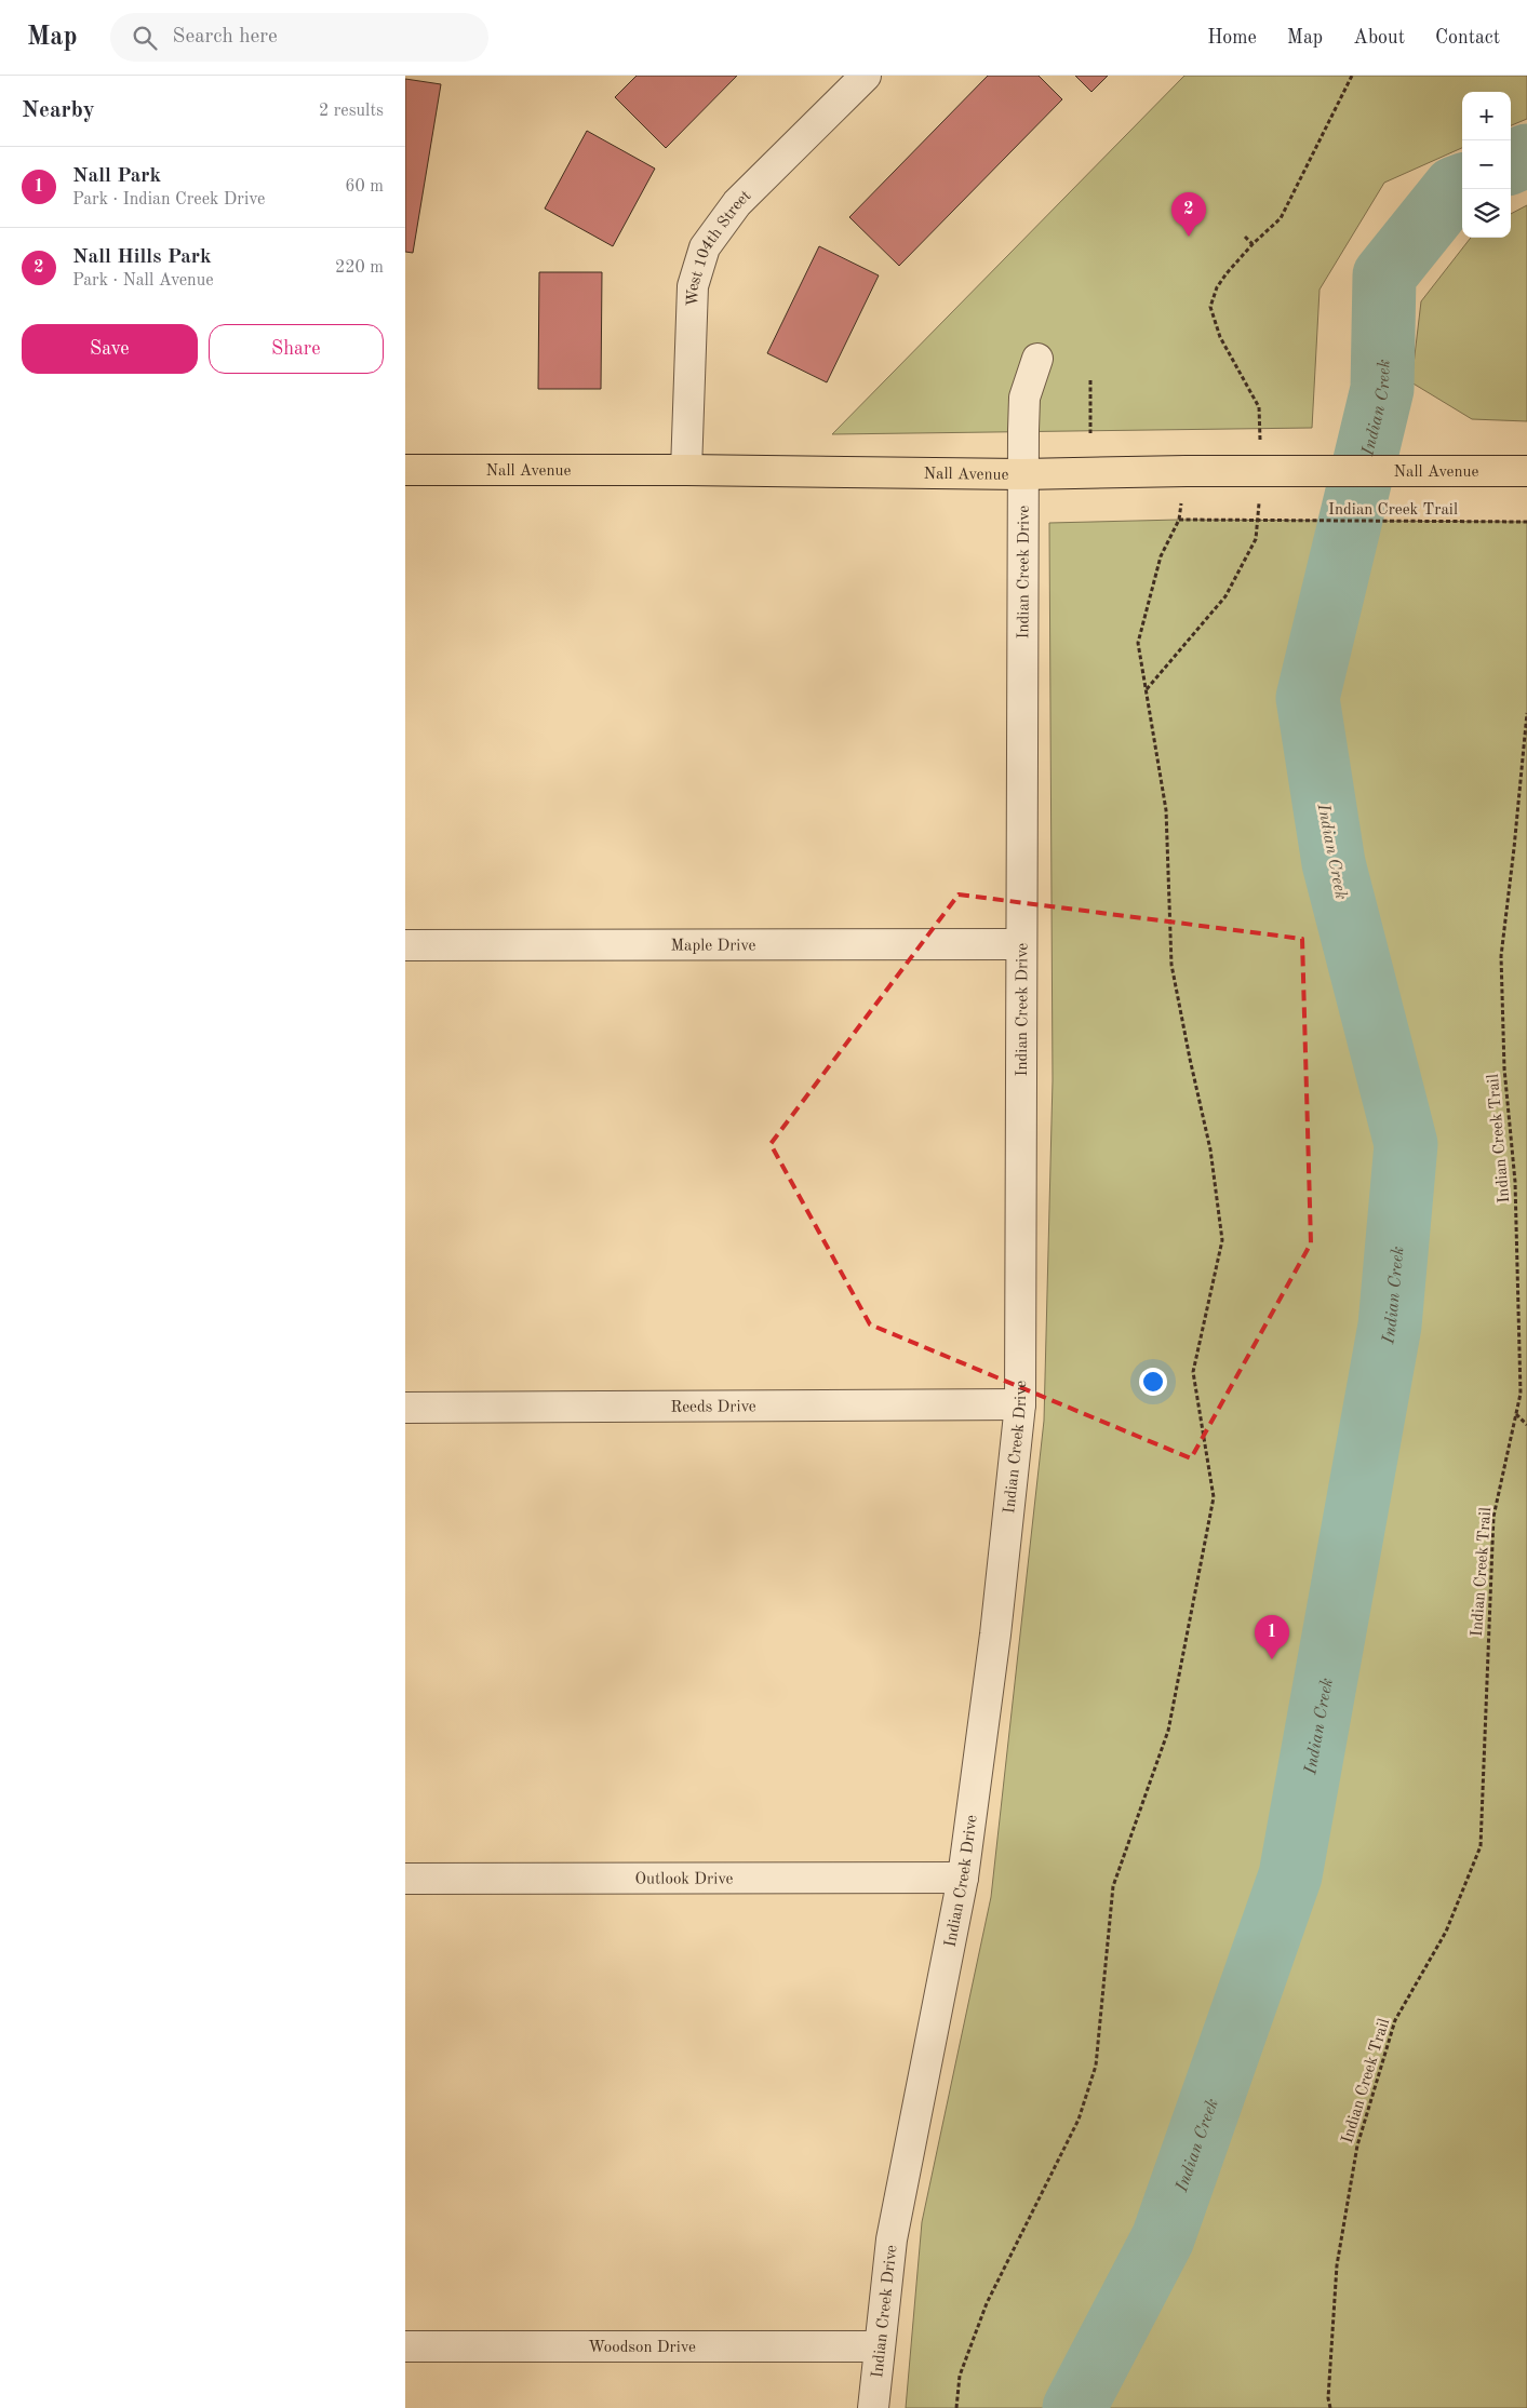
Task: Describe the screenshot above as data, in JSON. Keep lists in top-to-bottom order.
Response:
{
  "streets": {
    "main road": ["Nall Avenue"],
    "street": [
      "West 104th Street",
      "Indian Creek Drive",
      "Maple Drive",
      "Reeds Drive",
      "Outlook Drive",
      "Woodson Drive"
    ],
    "path": ["Indian Creek Trail"]
  },
  "crossings": [
    ["West 104th Street", "Nall Avenue"],
    ["Nall Avenue", "Indian Creek Drive"],
    ["Indian Creek Drive", "Maple Drive"],
    ["Indian Creek Drive", "Reeds Drive"],
    ["Indian Creek Drive", "Outlook Drive"],
    ["Indian Creek Drive", "Woodson Drive"]
  ],
  "water": ["Indian Creek"],
  "page": {
    "header": "Map",
    "search": "Search here",
    "nav": [
      "Home",
      "Map",
      "About",
      "Contact"
    ],
    "heading": ["Nearby", "2 results"],
    "map_buttons": ["+", "−"],
    "list": [
      {
        "mark": "1",
        "name": "Nall Park",
        "note": "Park · Indian Creek Drive",
        "value": "60 m"
      },
      {
        "mark": "2",
        "name": "Nall Hills Park",
        "note": "Park · Nall Avenue",
        "value": "220 m"
      }
    ],
    "pins": ["2", "1"],
    "buttons": ["Save", "Share"]
  }
}
